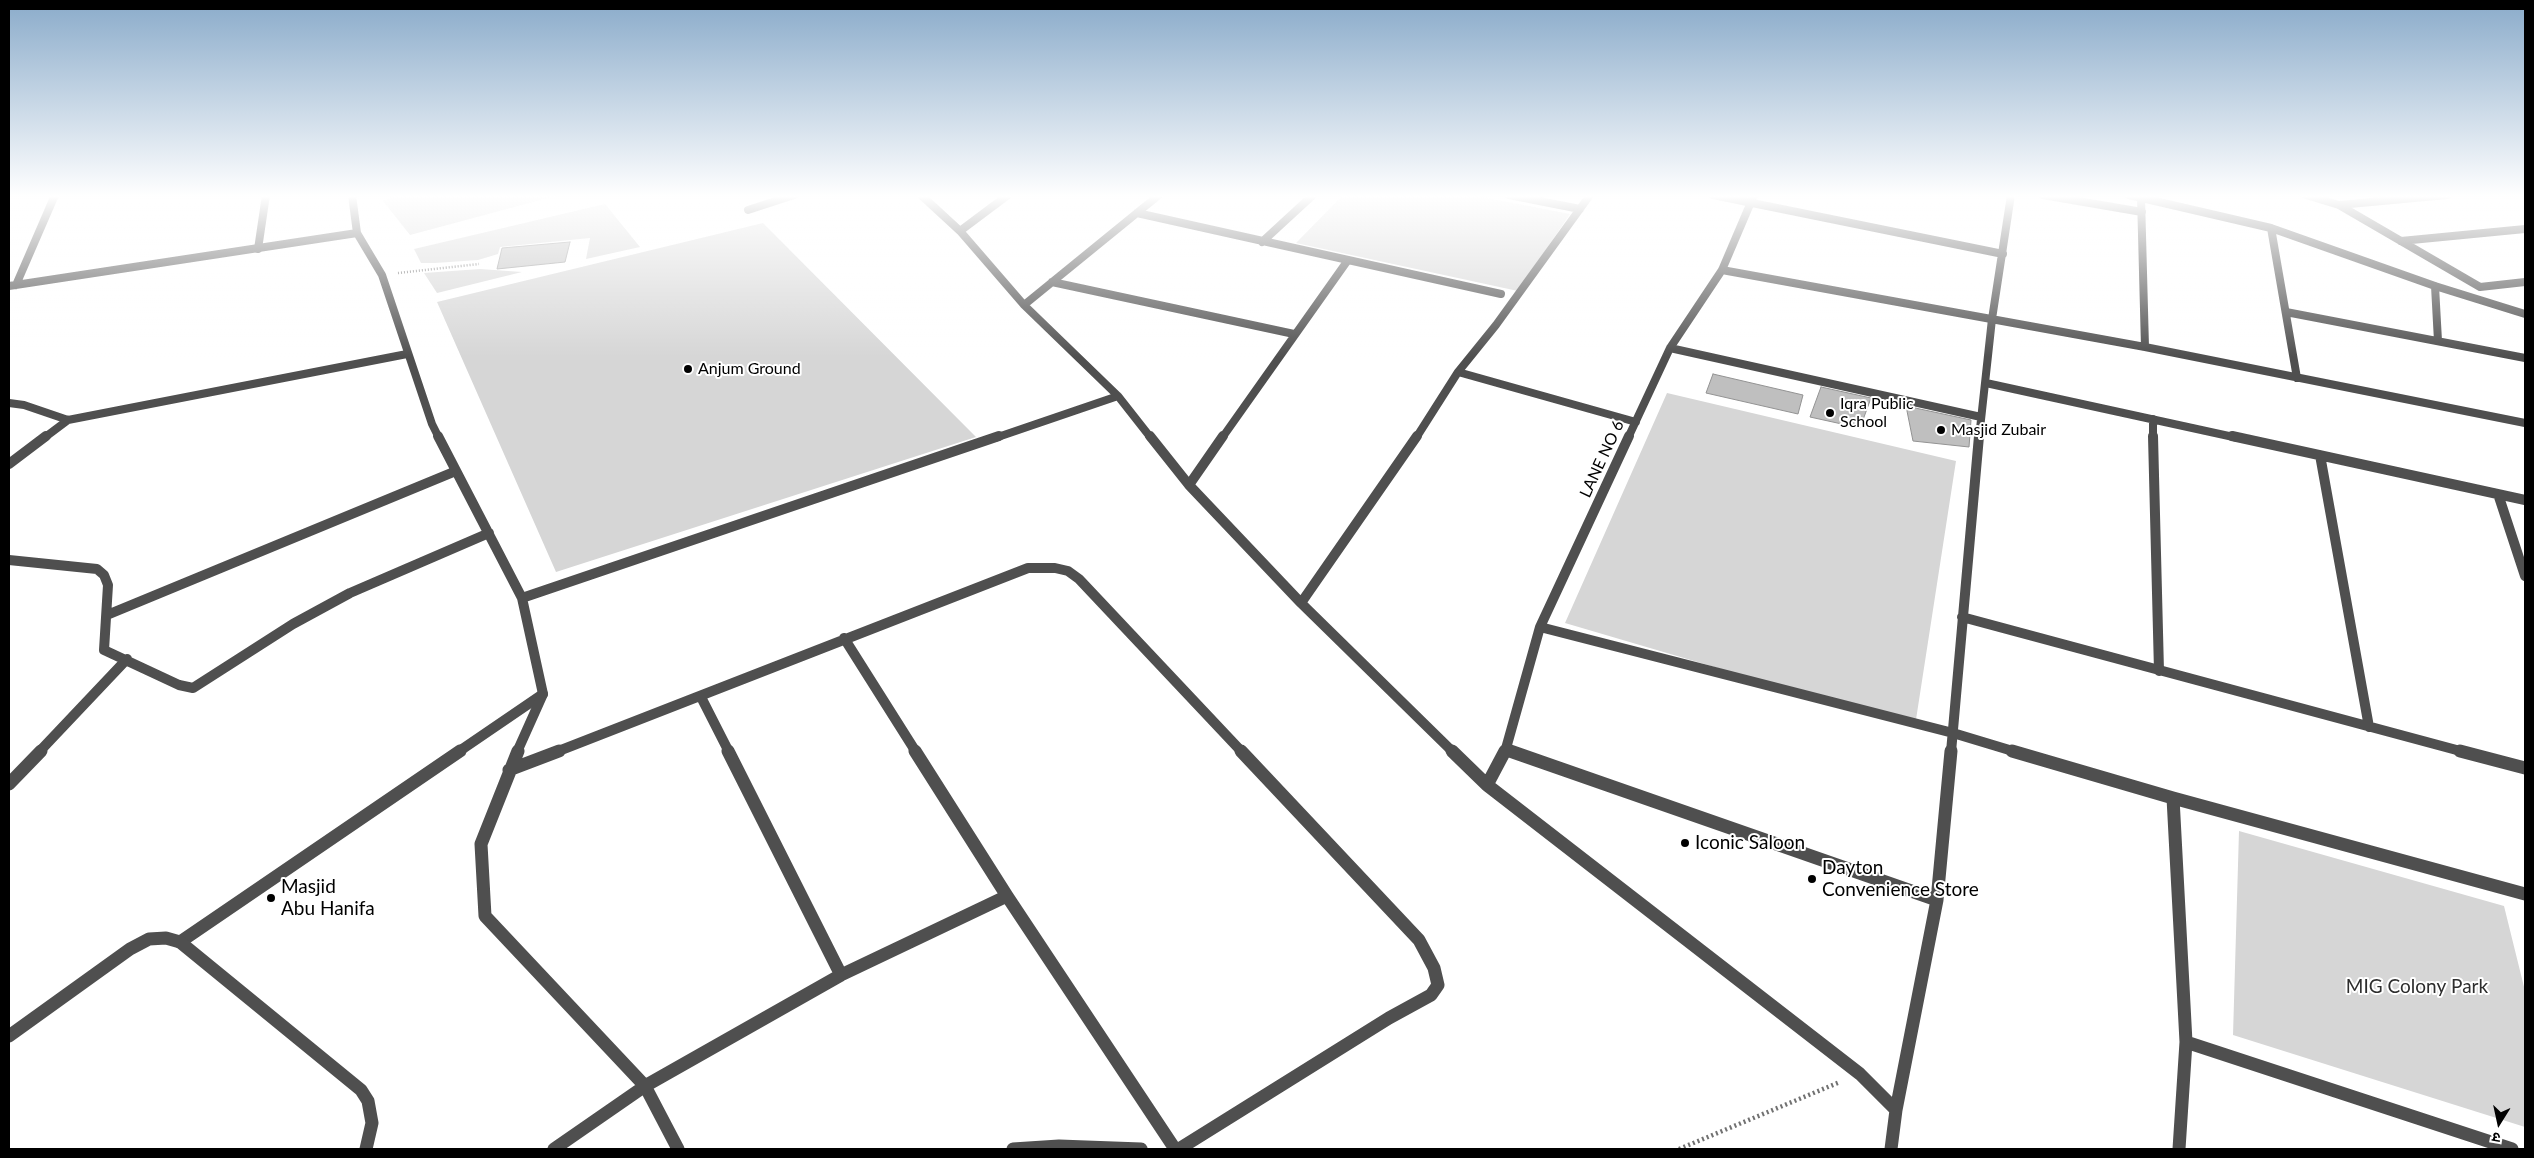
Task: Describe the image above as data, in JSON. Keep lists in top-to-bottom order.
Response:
{
  "streets": {
    "street": ["LANE NO 6"]
  },
  "parks": ["MIG Colony Park"],
  "places": [
    "Anjum Ground",
    "Iqra Public School",
    "Masjid Zubair",
    "Iconic Saloon",
    "Dayton Convenience Store",
    "Masjid Abu Hanifa"
  ],
  "north": "bottom"
}
